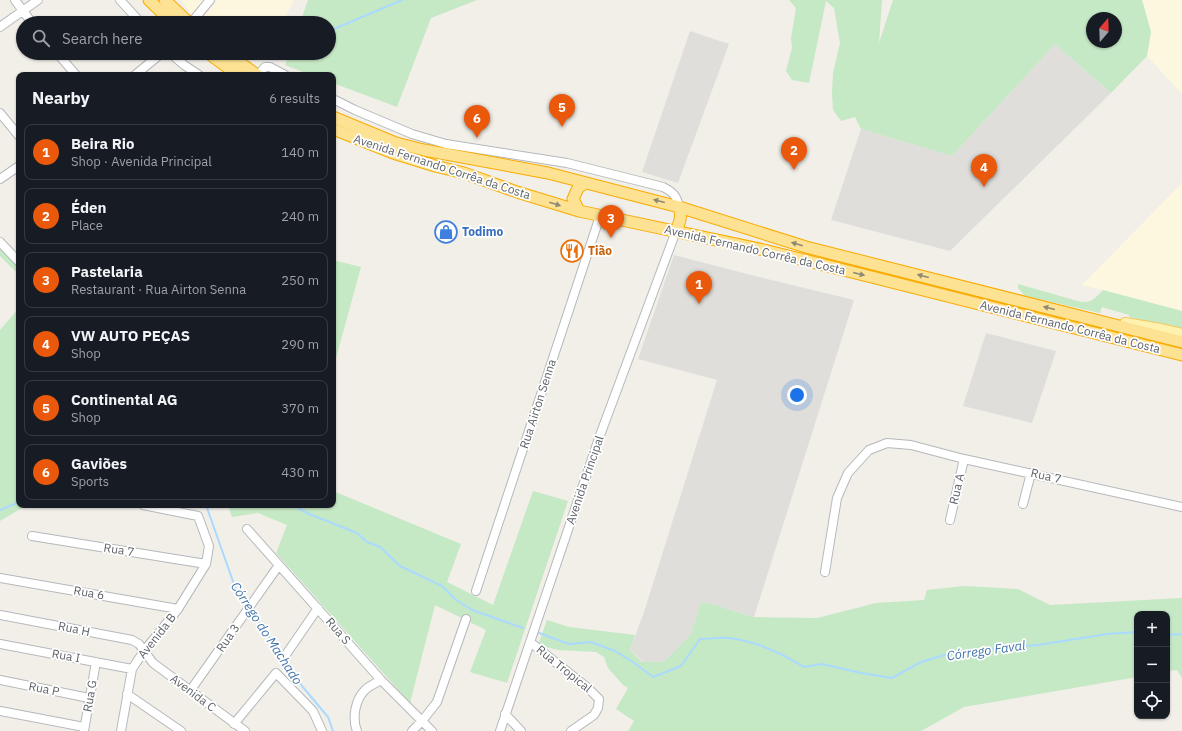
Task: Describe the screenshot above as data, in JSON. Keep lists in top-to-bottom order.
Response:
{
  "streets": {
    "highway": ["Avenida Fernando Corrêa da Costa"],
    "street": [
      "Rua Airton Senna",
      "Rua 7",
      "Avenida Principal",
      "Rua A",
      "Rua 6",
      "Rua H",
      "Rua S",
      "Avenida B",
      "Rua 3",
      "Rua I",
      "Rua Tropical",
      "Rua P",
      "Avenida C",
      "Rua G"
    ]
  },
  "crossings": [
    ["Avenida Fernando Corrêa da Costa", "Rua Airton Senna"],
    ["Avenida Fernando Corrêa da Costa", "Avenida Principal"],
    ["Rua 7", "Rua A"],
    ["Rua 7", "Avenida B"],
    ["Avenida Principal", "Rua Tropical"],
    ["Rua 6", "Avenida B"],
    ["Rua H", "Avenida B"],
    ["Rua H", "Avenida C"],
    ["Rua S", "Rua 3"],
    ["Avenida B", "Rua I"],
    ["Avenida B", "Avenida C"],
    ["Rua 3", "Avenida C"],
    ["Rua I", "Rua G"],
    ["Rua P", "Rua G"]
  ],
  "water": ["Córrego do Machado", "Córrego Faval"],
  "places": {
    "shop": ["Todimo"],
    "restaurant": ["Tião"]
  },
  "north": "top",
  "page": {
    "search": "Search here",
    "heading": ["Nearby", "6 results"],
    "pins": [
      "5",
      "6",
      "2",
      "4",
      "3",
      "1"
    ],
    "list": [
      {
        "mark": "1",
        "name": "Beira Rio",
        "note": "Shop · Avenida Principal",
        "value": "140 m"
      },
      {
        "mark": "2",
        "name": "Éden",
        "note": "Place",
        "value": "240 m"
      },
      {
        "mark": "3",
        "name": "Pastelaria",
        "note": "Restaurant · Rua Airton Senna",
        "value": "250 m"
      },
      {
        "mark": "4",
        "name": "VW AUTO PEÇAS",
        "note": "Shop",
        "value": "290 m"
      },
      {
        "mark": "5",
        "name": "Continental AG",
        "note": "Shop",
        "value": "370 m"
      },
      {
        "mark": "6",
        "name": "Gaviões",
        "note": "Sports",
        "value": "430 m"
      }
    ],
    "map_buttons": ["+", "−"]
  }
}
